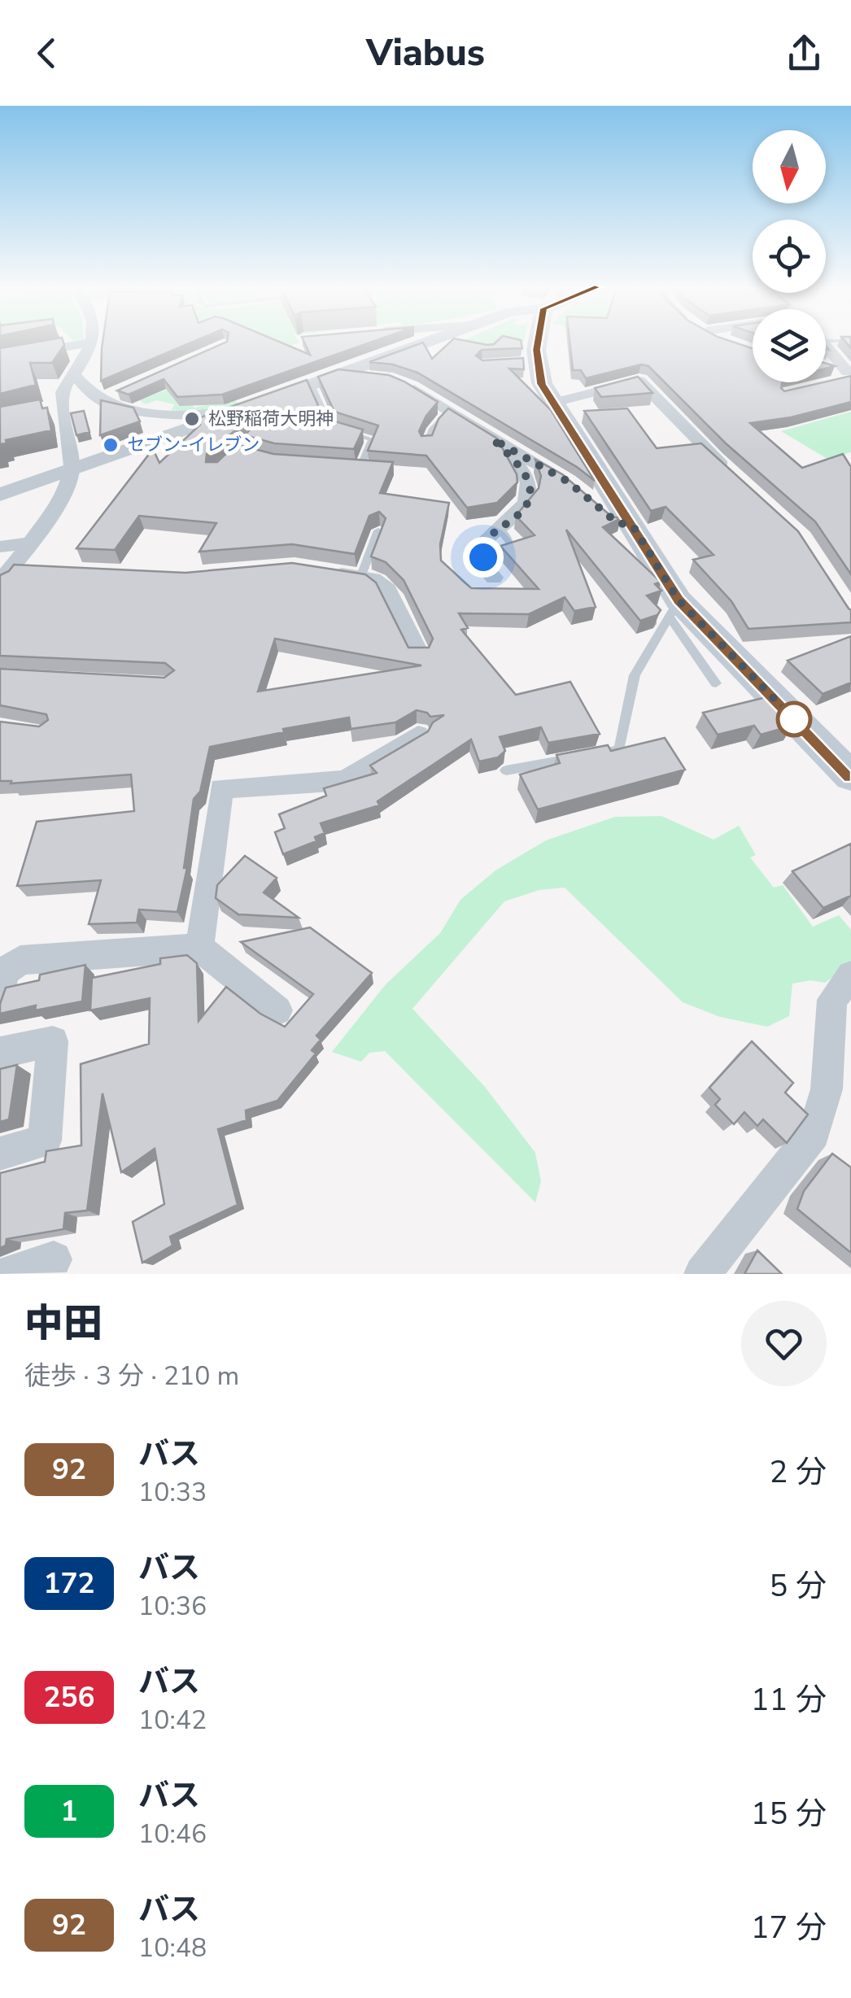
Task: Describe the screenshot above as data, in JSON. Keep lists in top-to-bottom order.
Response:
{
  "places": ["松野稲荷大明神", "セブン-イレブン"],
  "lines": ["bus line 92"],
  "north": "bottom",
  "page": {
    "header": "Viabus",
    "heading": ["中田", "徒歩 · 3 分 · 210 m"],
    "list": [
      {
        "mark": "92",
        "name": "バス",
        "note": "10:33",
        "value": "2 分"
      },
      {
        "mark": "172",
        "name": "バス",
        "note": "10:36",
        "value": "5 分"
      },
      {
        "mark": "256",
        "name": "バス",
        "note": "10:42",
        "value": "11 分"
      },
      {
        "mark": "1",
        "name": "バス",
        "note": "10:46",
        "value": "15 分"
      },
      {
        "mark": "92",
        "name": "バス",
        "note": "10:48",
        "value": "17 分"
      }
    ]
  }
}
